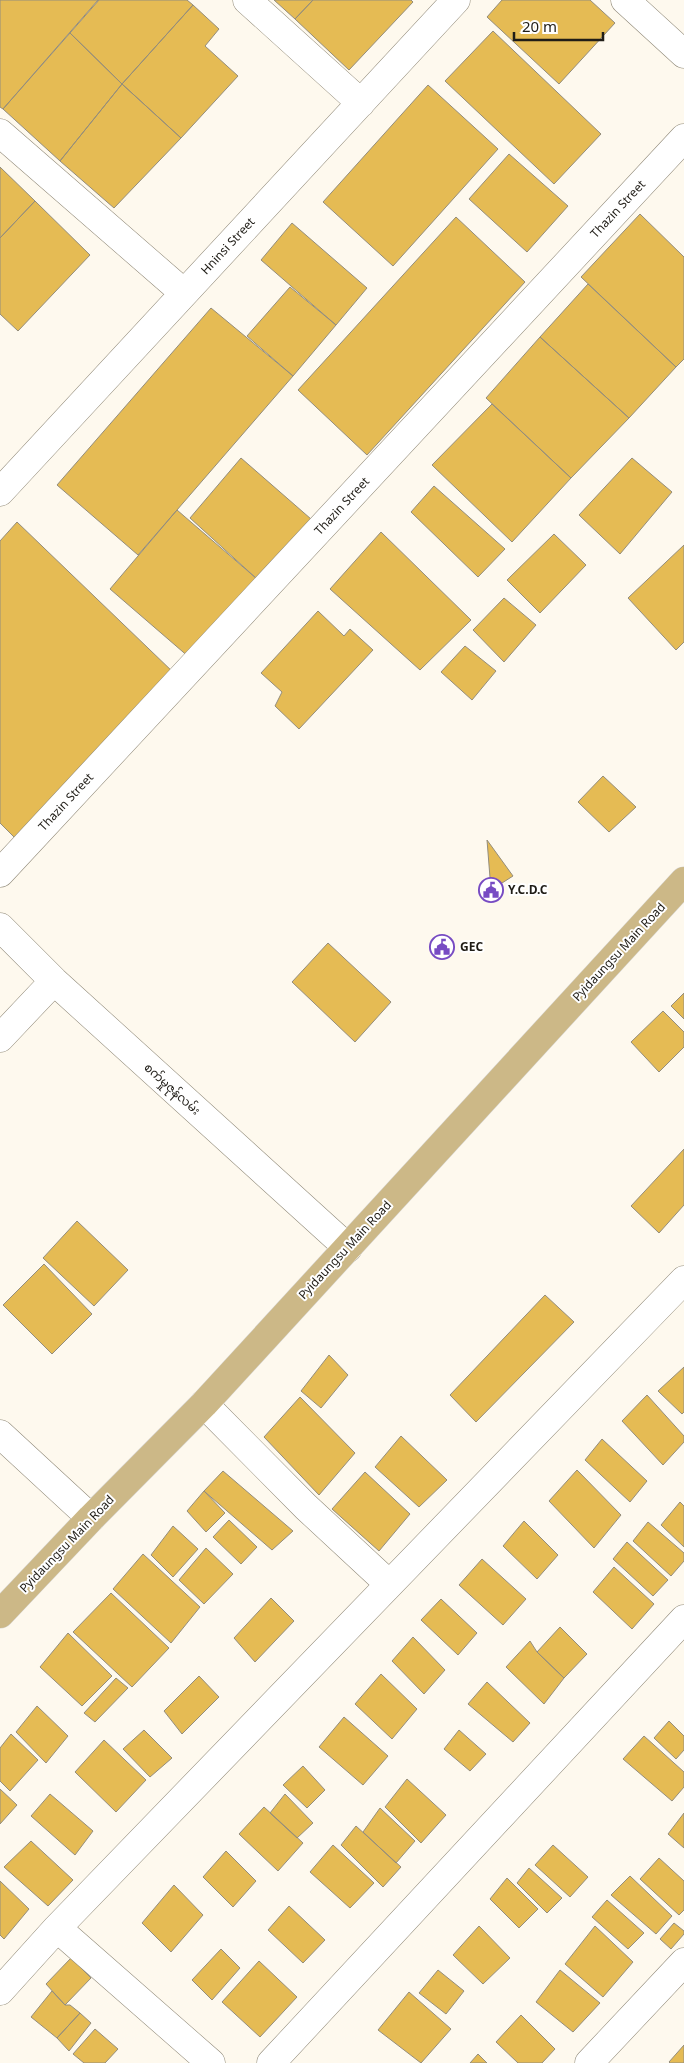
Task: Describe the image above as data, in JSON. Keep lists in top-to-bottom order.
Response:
{
  "streets": {
    "main road": ["Pyidaungsu Main Road"],
    "street": ["Thazin Street", "Hninsi Street", "စက်မှုဇုန်လမ်း"]
  },
  "crossings": [
    ["Pyidaungsu Main Road", "စက်မှုဇုန်လမ်း"]
  ],
  "places": {
    "public building": ["Y.C.D.C", "GEC"]
  },
  "scale_bar": "20 m"
}
